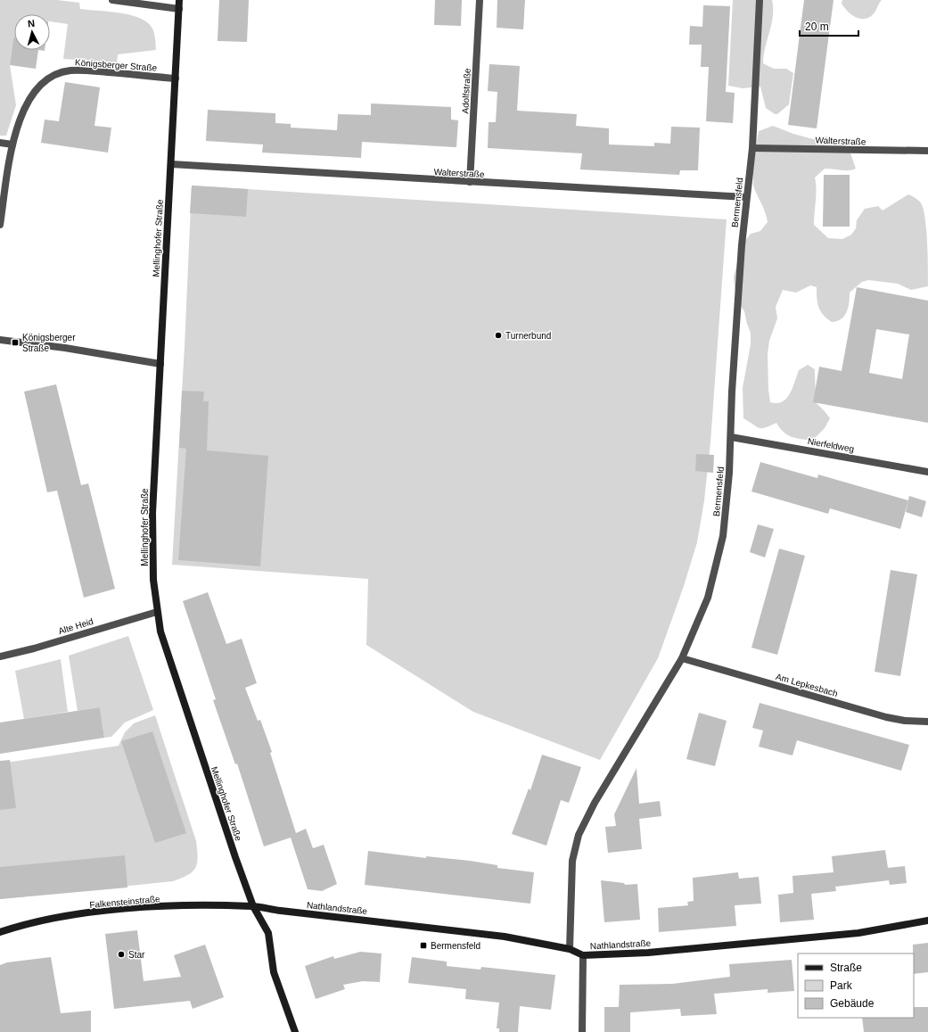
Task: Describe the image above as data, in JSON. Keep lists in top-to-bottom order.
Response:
{
  "streets": {
    "main road": ["Mellinghofer Straße", "Falkensteinstraße", "Nathlandstraße"],
    "street": [
      "Königsberger Straße",
      "Adolfstraße",
      "Walterstraße",
      "Bermensfeld",
      "Nierfeldweg",
      "Alte Heid",
      "Am Lepkesbach"
    ]
  },
  "crossings": [
    ["Königsberger Straße", "Mellinghofer Straße"],
    ["Adolfstraße", "Walterstraße"],
    ["Walterstraße", "Bermensfeld"],
    ["Walterstraße", "Mellinghofer Straße"],
    ["Bermensfeld", "Nierfeldweg"],
    ["Bermensfeld", "Am Lepkesbach"],
    ["Bermensfeld", "Nathlandstraße"],
    ["Mellinghofer Straße", "Alte Heid"],
    ["Mellinghofer Straße", "Falkensteinstraße"],
    ["Mellinghofer Straße", "Nathlandstraße"],
    ["Falkensteinstraße", "Nathlandstraße"]
  ],
  "places": {
    "other": ["Turnerbund", "Star"],
    "transit": ["Königsberger Straße", "Bermensfeld"]
  },
  "legend": ["Straße", "Park", "Gebäude"],
  "scale_bar": "20 m",
  "north": "top"
}
